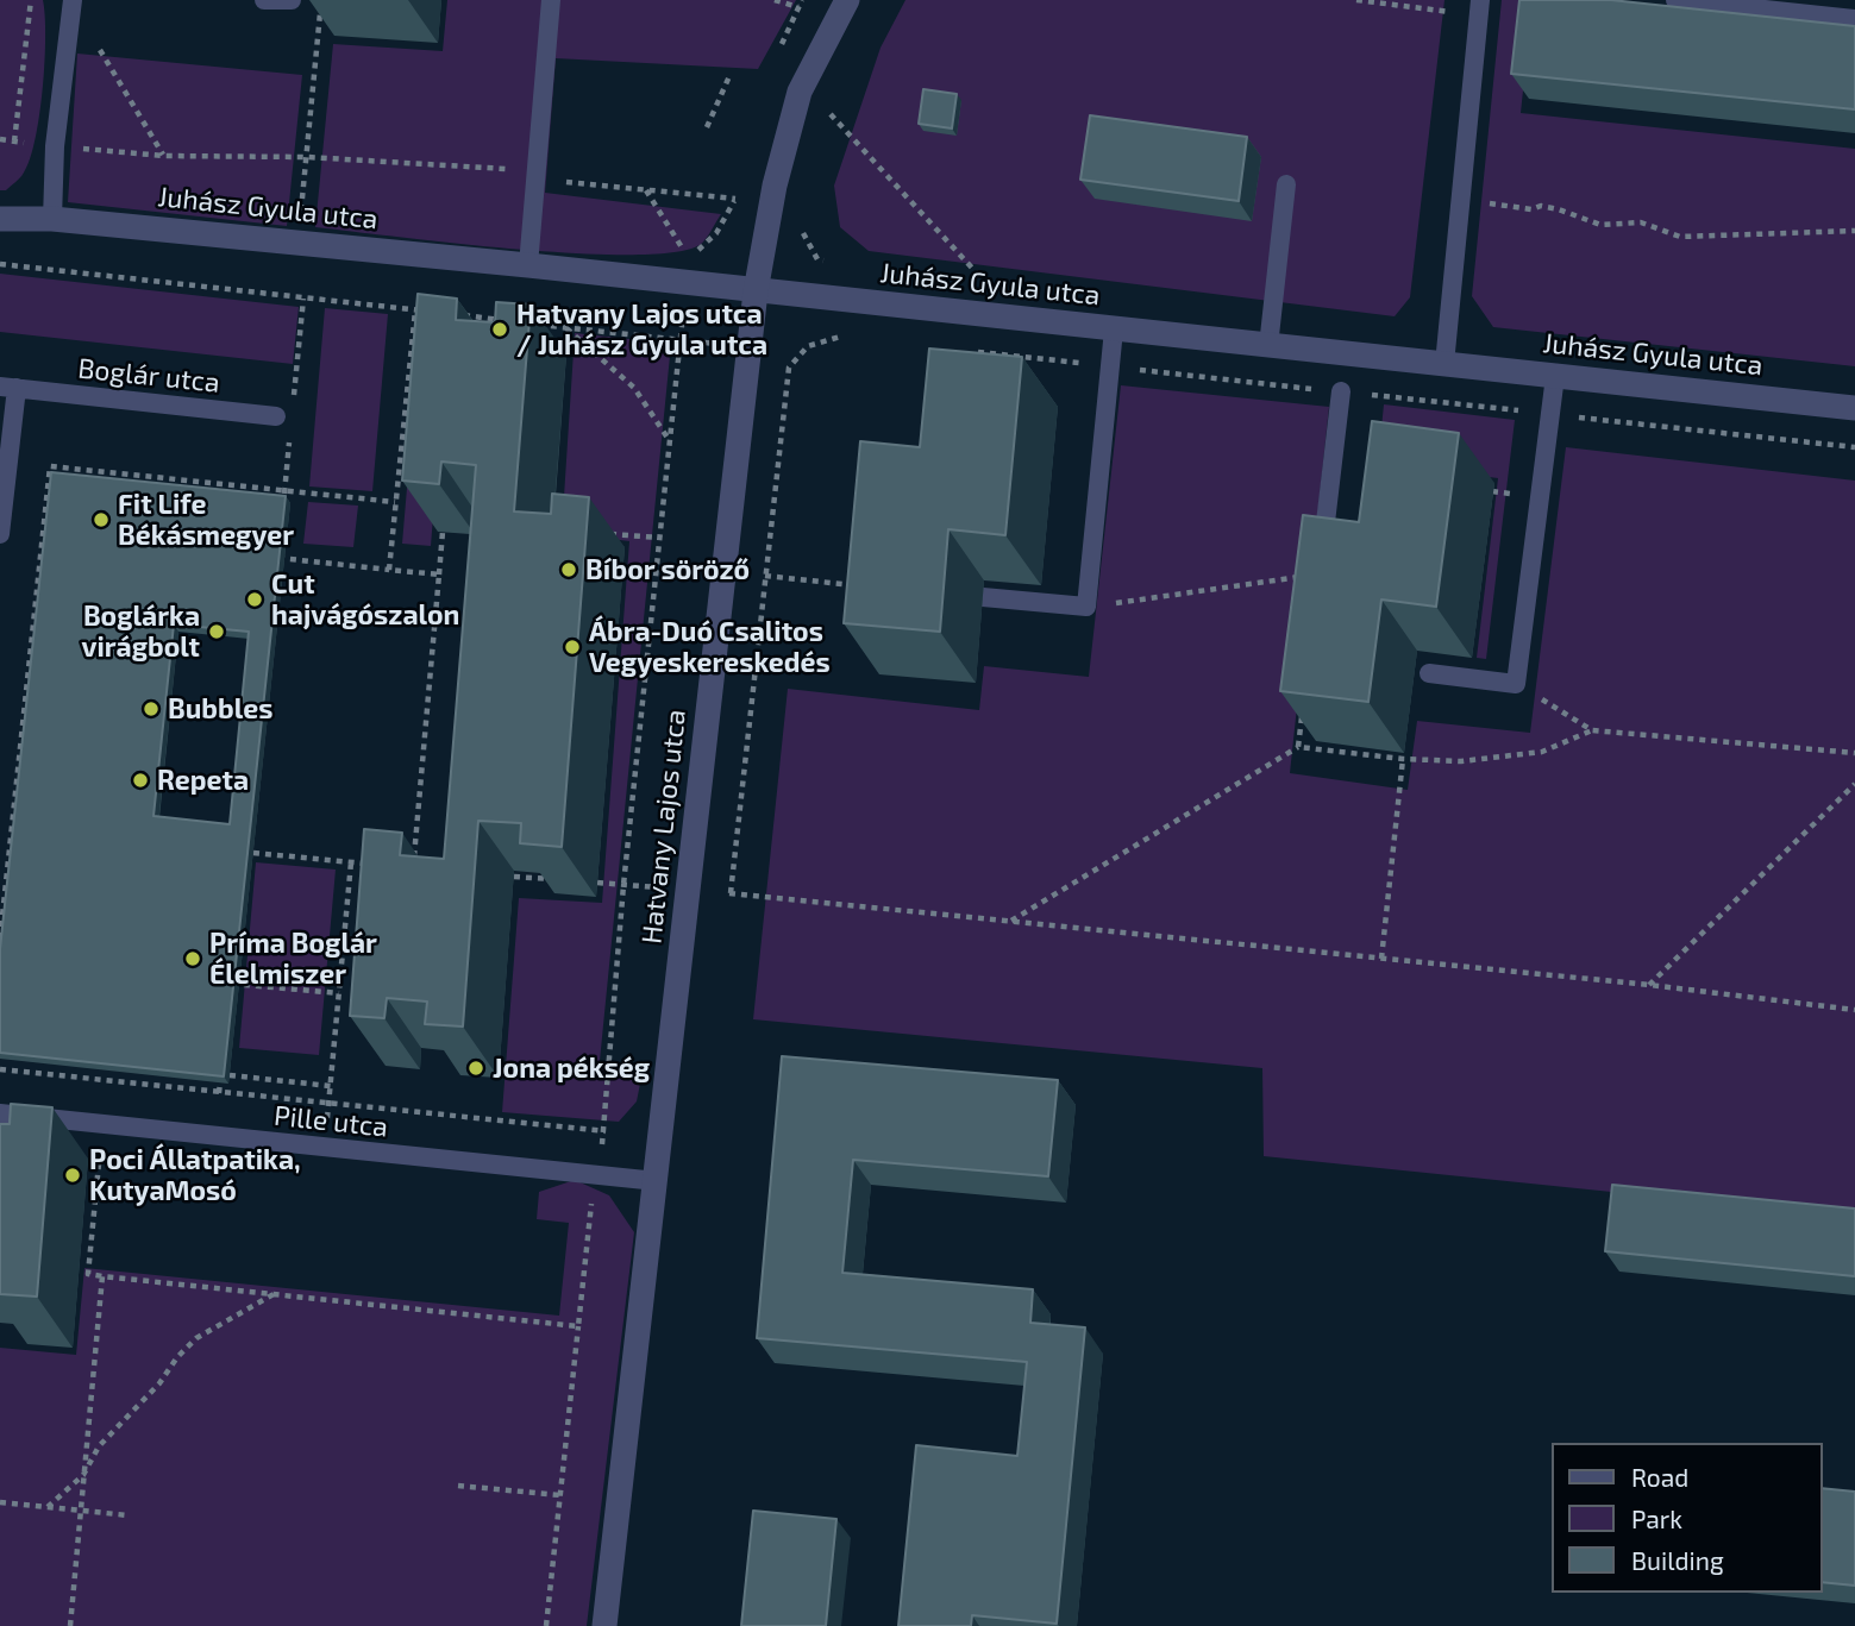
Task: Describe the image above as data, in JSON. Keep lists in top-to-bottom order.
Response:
{
  "streets": {
    "street": ["Juhász Gyula utca", "Hatvany Lajos utca"],
    "lane": ["Boglár utca", "Pille utca"]
  },
  "crossings": [
    ["Juhász Gyula utca", "Hatvany Lajos utca"],
    ["Hatvany Lajos utca", "Pille utca"]
  ],
  "places": [
    "Hatvany Lajos utca / Juhász Gyula utca",
    "Fit Life Békásmegyer",
    "Bíbor söröző",
    "Cut hajvágószalon",
    "Boglárka virágbolt",
    "Ábra-Duó Csalitos Vegyeskereskedés",
    "Bubbles",
    "Repeta",
    "Príma Boglár Élelmiszer",
    "Jona pékség",
    "Poci Állatpatika, KutyaMosó"
  ],
  "legend": ["Road", "Park", "Building"]
}
